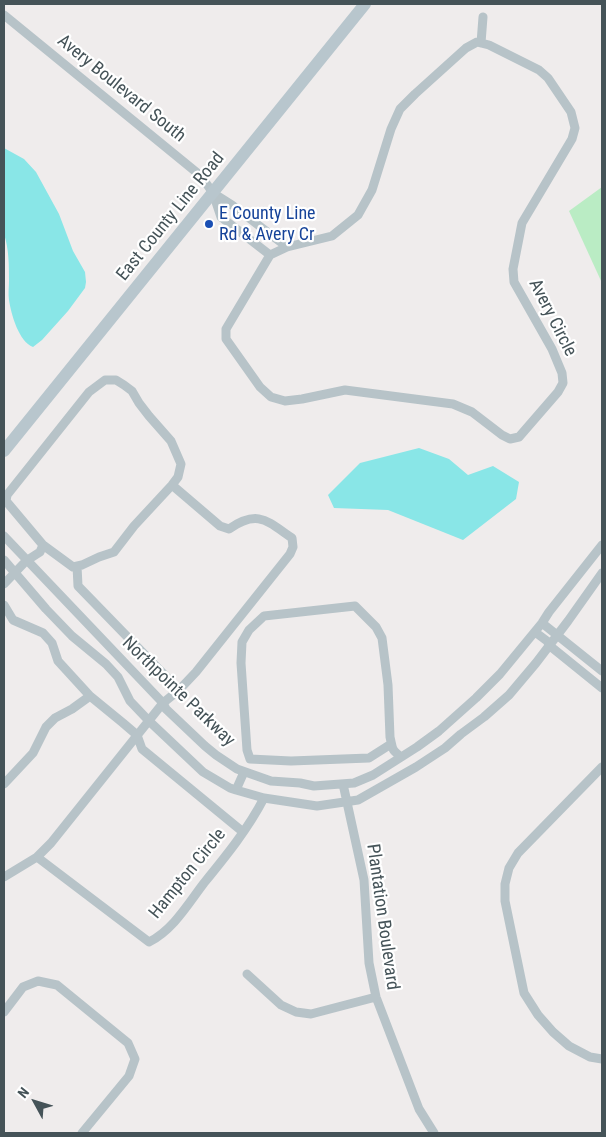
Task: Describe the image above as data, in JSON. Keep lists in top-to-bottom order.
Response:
{
  "streets": {
    "main road": ["East County Line Road"],
    "street": [
      "Avery Boulevard South",
      "Avery Circle",
      "Northpointe Parkway",
      "Hampton Circle",
      "Plantation Boulevard"
    ]
  },
  "crossings": [
    ["Avery Boulevard South", "East County Line Road"],
    ["Northpointe Parkway", "Hampton Circle"],
    ["Northpointe Parkway", "Plantation Boulevard"]
  ],
  "places": ["E County Line Rd & Avery Cr"],
  "north": "top left"
}
